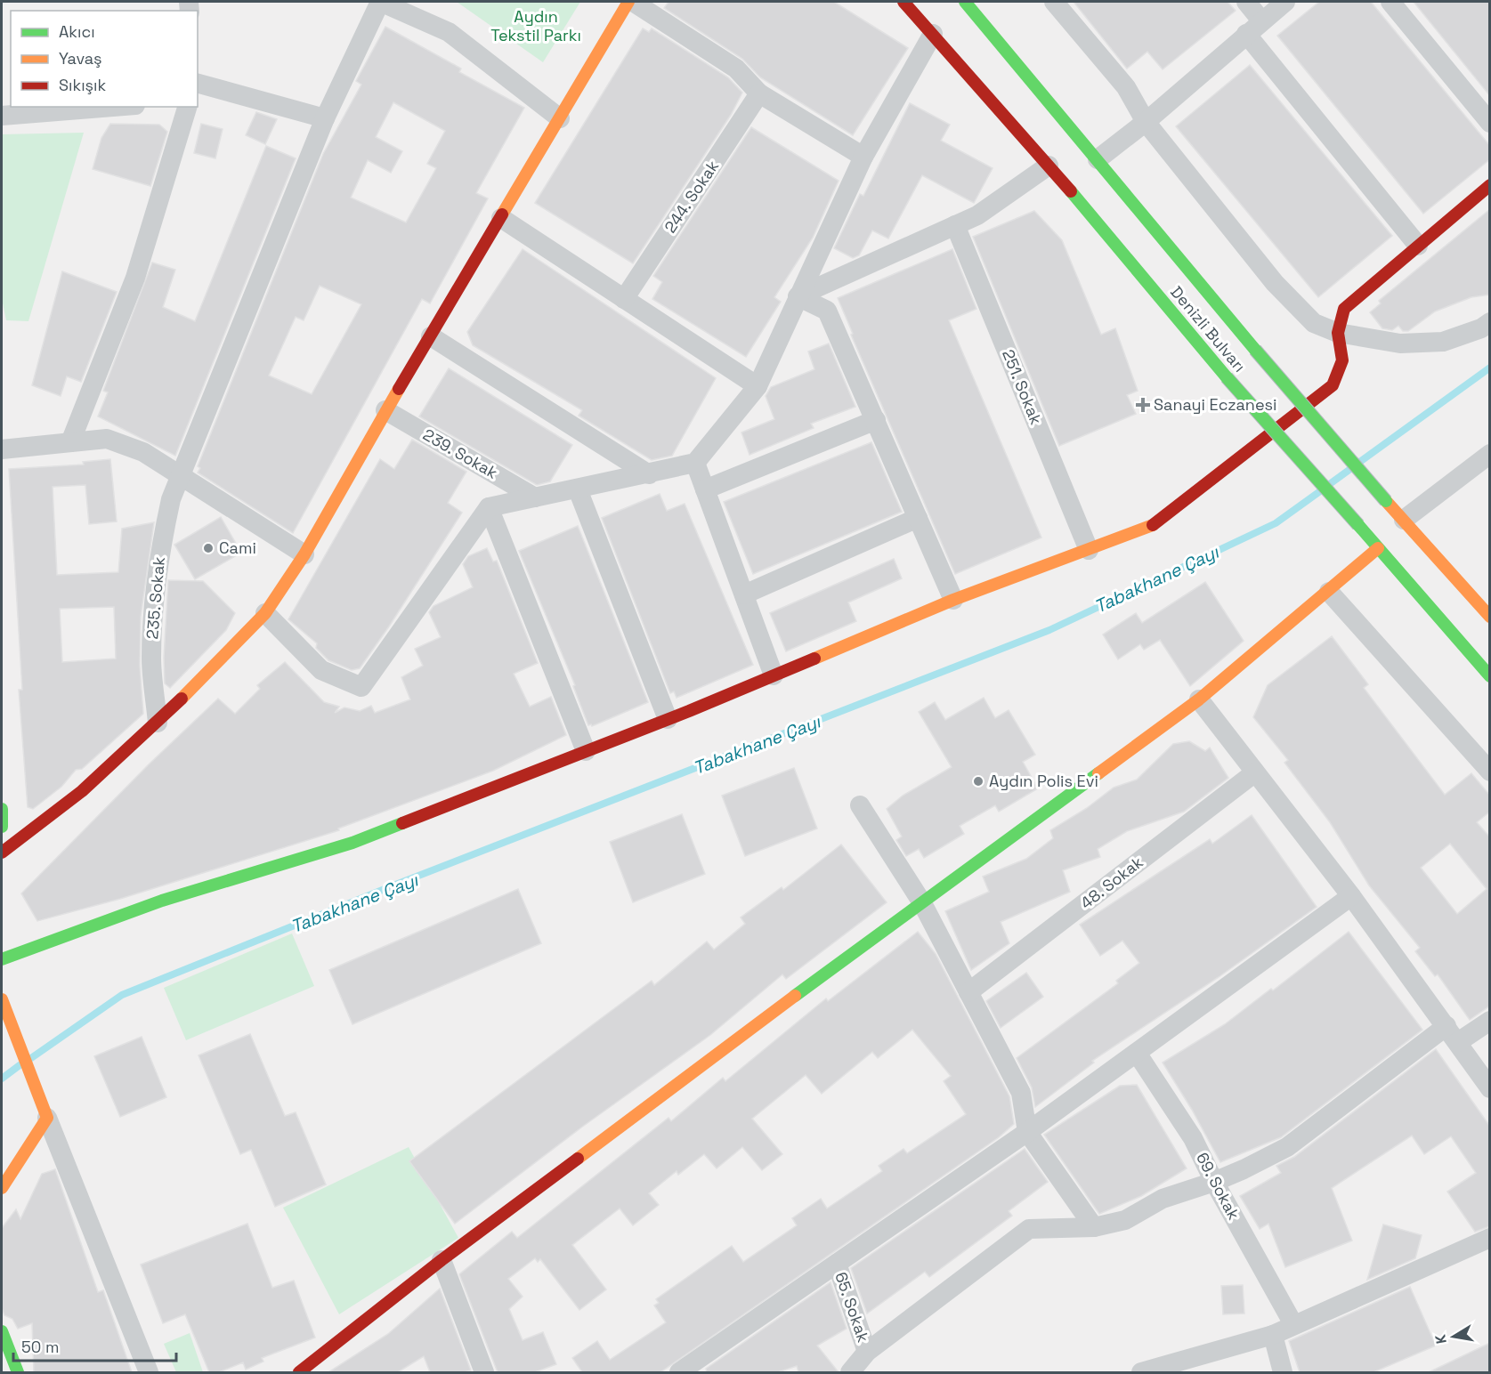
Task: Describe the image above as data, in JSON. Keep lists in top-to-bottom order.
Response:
{
  "streets": {
    "main road": ["Denizli Bulvarı"],
    "street": [
      "244. Sokak",
      "251. Sokak",
      "239. Sokak",
      "235. Sokak",
      "48. Sokak",
      "69. Sokak",
      "65. Sokak"
    ]
  },
  "water": ["Tabakhane Çayı"],
  "parks": ["Aydın Tekstil Parkı"],
  "places": {
    "health": ["Sanayi Eczanesi"],
    "other": ["Cami", "Aydın Polis Evi"]
  },
  "legend": ["Akıcı", "Yavaş", "Sıkışık"],
  "scale_bar": "50 m",
  "north": "left"
}
